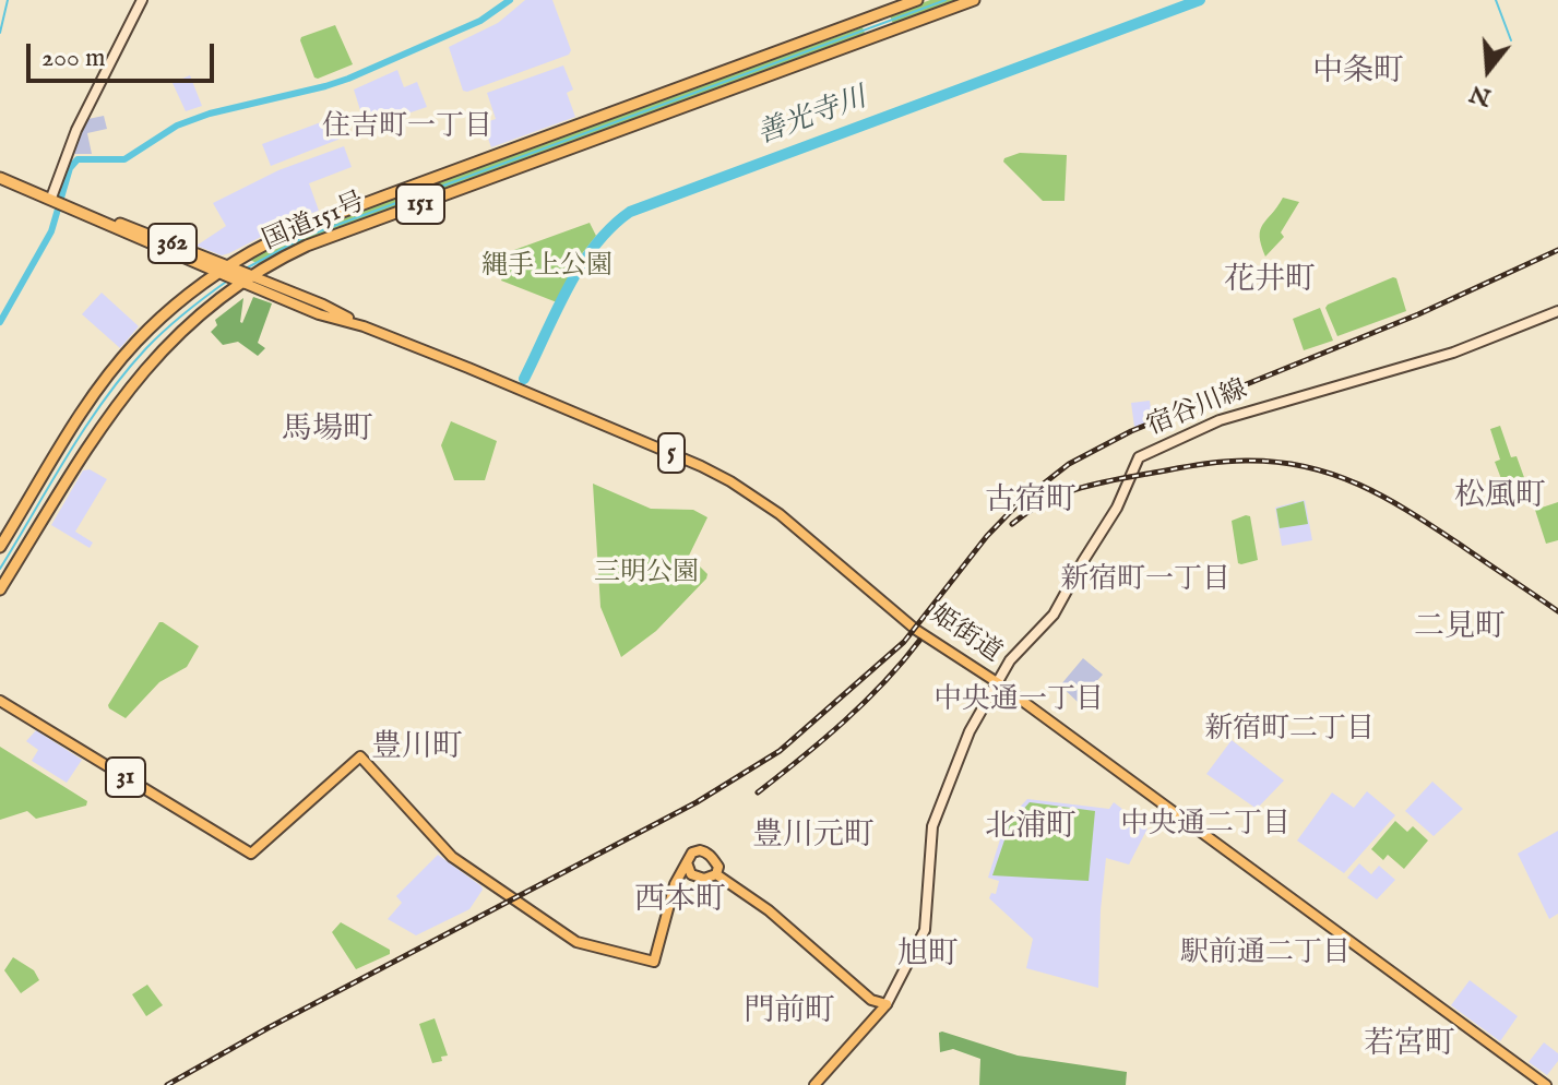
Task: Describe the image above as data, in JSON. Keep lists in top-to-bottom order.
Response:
{
  "streets": {
    "highway": ["151", "国道151号", "362"],
    "main road": [
      "宿谷川線",
      "5",
      "姫街道",
      "31"
    ]
  },
  "crossings": [
    ["国道151号", "362"],
    ["国道151号", "姫街道"],
    ["362", "姫街道"],
    ["宿谷川線", "姫街道"]
  ],
  "districts": [
    "中条町",
    "住吉町一丁目",
    "花井町",
    "馬場町",
    "松風町",
    "古宿町",
    "新宿町一丁目",
    "二見町",
    "中央通一丁目",
    "新宿町二丁目",
    "豊川町",
    "中央通二丁目",
    "北浦町",
    "豊川元町",
    "西本町",
    "駅前通二丁目",
    "旭町",
    "門前町",
    "若宮町"
  ],
  "water": ["善光寺川"],
  "parks": ["縄手上公園", "三明公園"],
  "scale_bar": "200 m",
  "north": "bottom"
}
